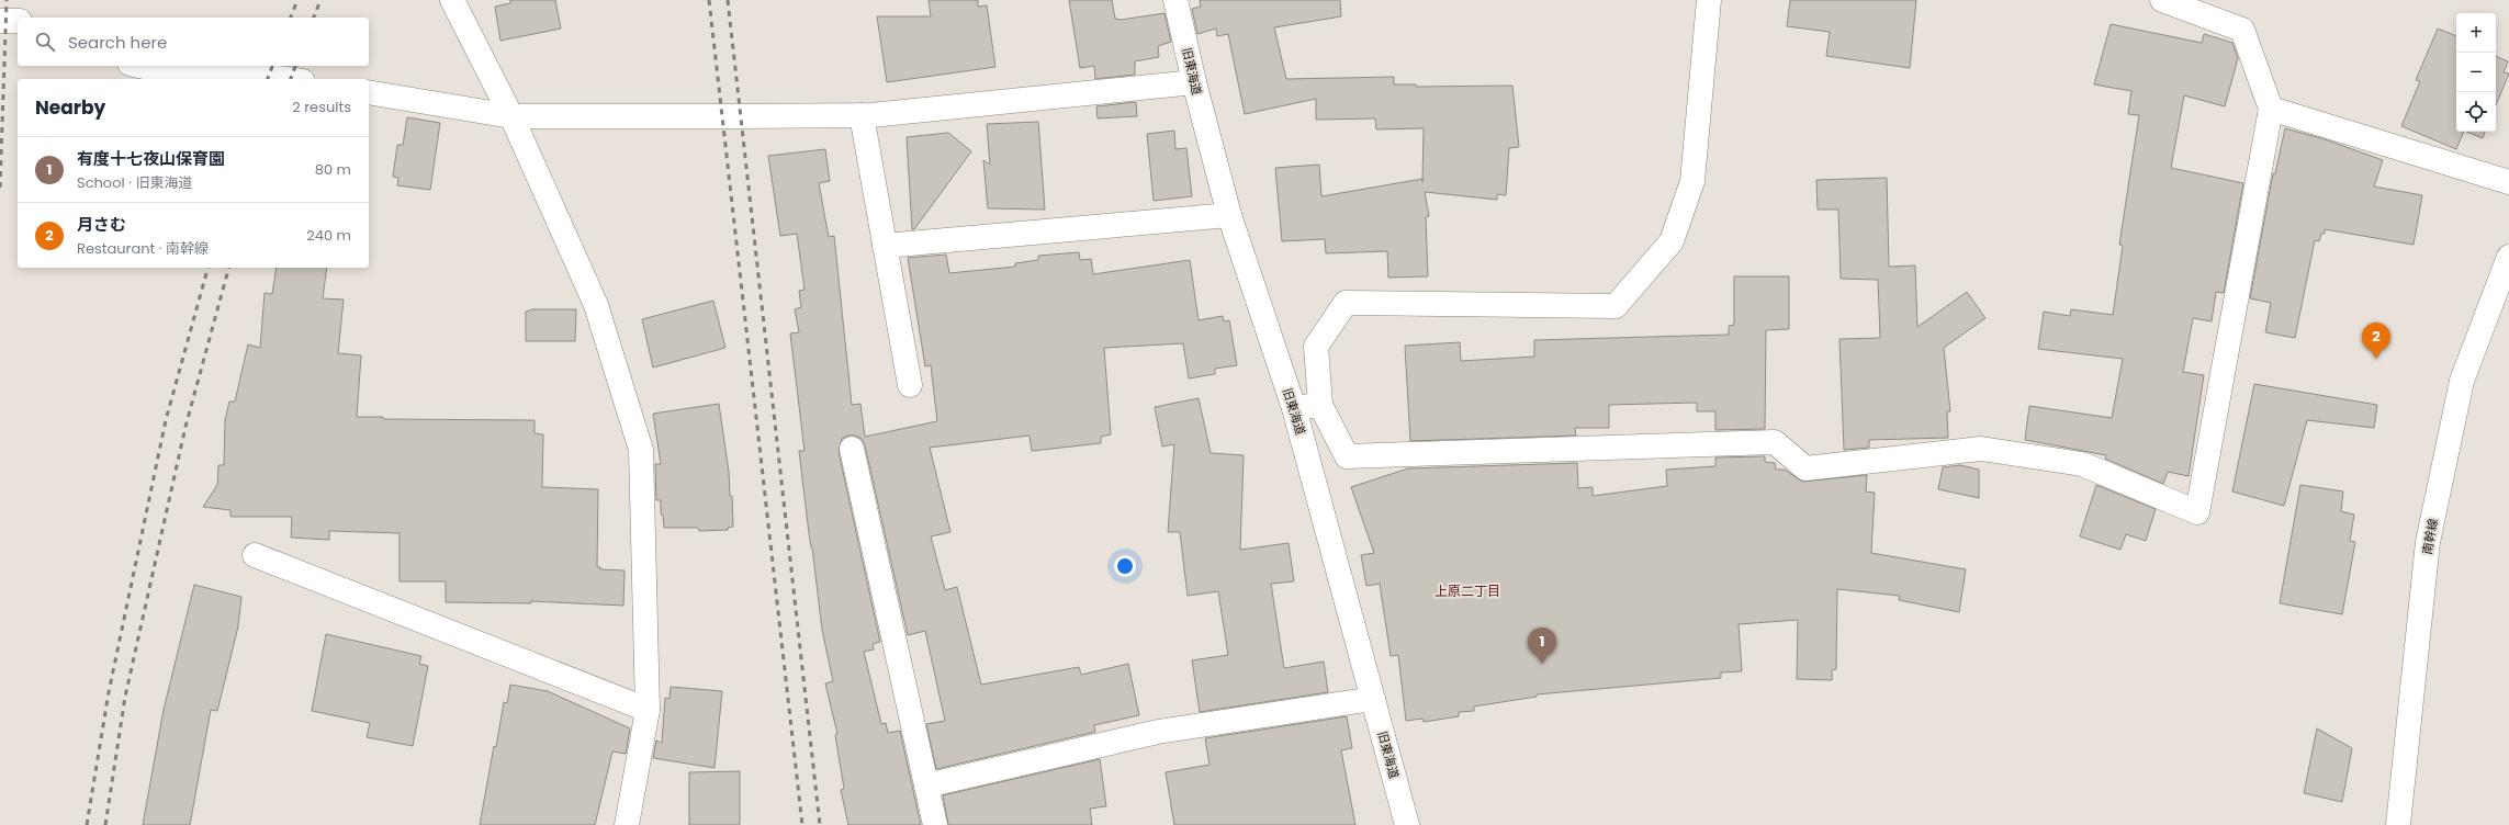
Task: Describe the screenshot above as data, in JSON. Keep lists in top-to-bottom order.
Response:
{
  "streets": {
    "street": ["旧東海道", "南幹線"]
  },
  "districts": ["上原二丁目"],
  "page": {
    "map_buttons": ["+", "−"],
    "search": "Search here",
    "heading": ["Nearby", "2 results"],
    "list": [
      {
        "mark": "1",
        "name": "有度十七夜山保育園",
        "note": "School · 旧東海道",
        "value": "80 m"
      },
      {
        "mark": "2",
        "name": "月さむ",
        "note": "Restaurant · 南幹線",
        "value": "240 m"
      }
    ],
    "pins": ["2", "1"]
  }
}
